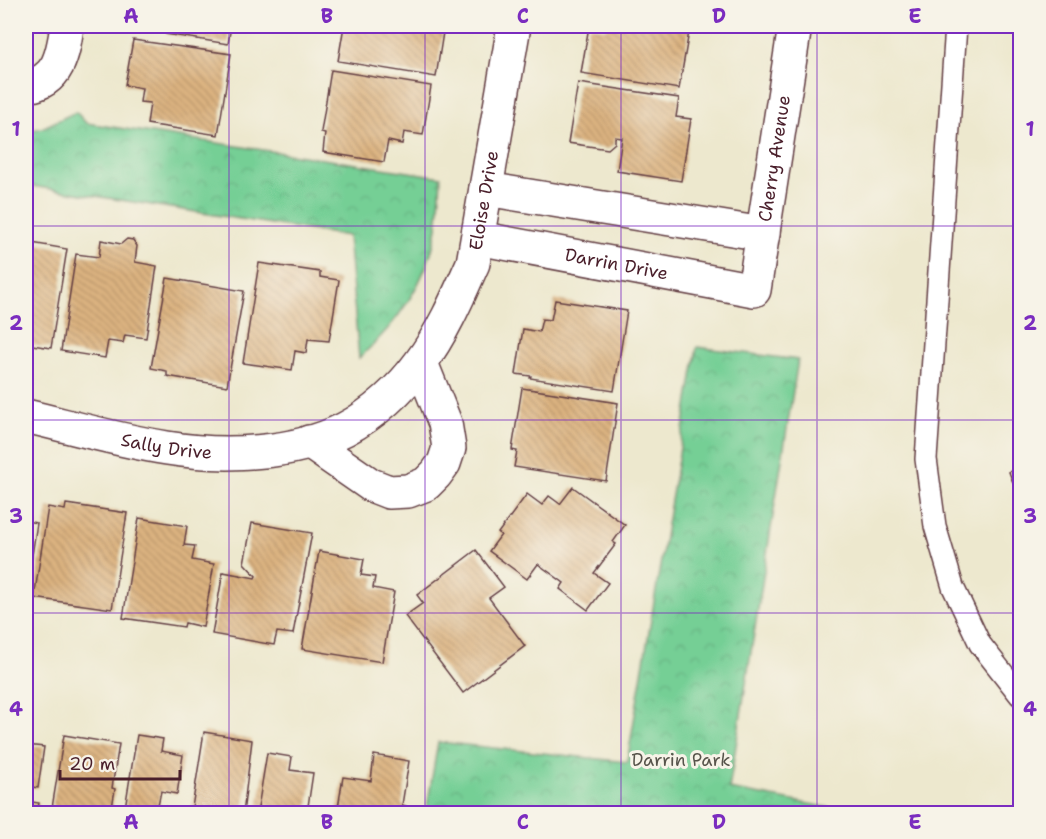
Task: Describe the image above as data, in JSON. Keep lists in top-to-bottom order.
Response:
{
  "streets": {
    "street": [
      "Cherry Avenue",
      "Eloise Drive",
      "Darrin Drive",
      "Sally Drive"
    ]
  },
  "crossings": [
    ["Cherry Avenue", "Darrin Drive"],
    ["Eloise Drive", "Darrin Drive"],
    ["Eloise Drive", "Sally Drive"]
  ],
  "parks": ["Darrin Park"],
  "scale_bar": "20 m",
  "grid": {
    "columns": [
      "A",
      "B",
      "C",
      "D",
      "E"
    ],
    "rows": [
      "1",
      "2",
      "3",
      "4"
    ]
  }
}
